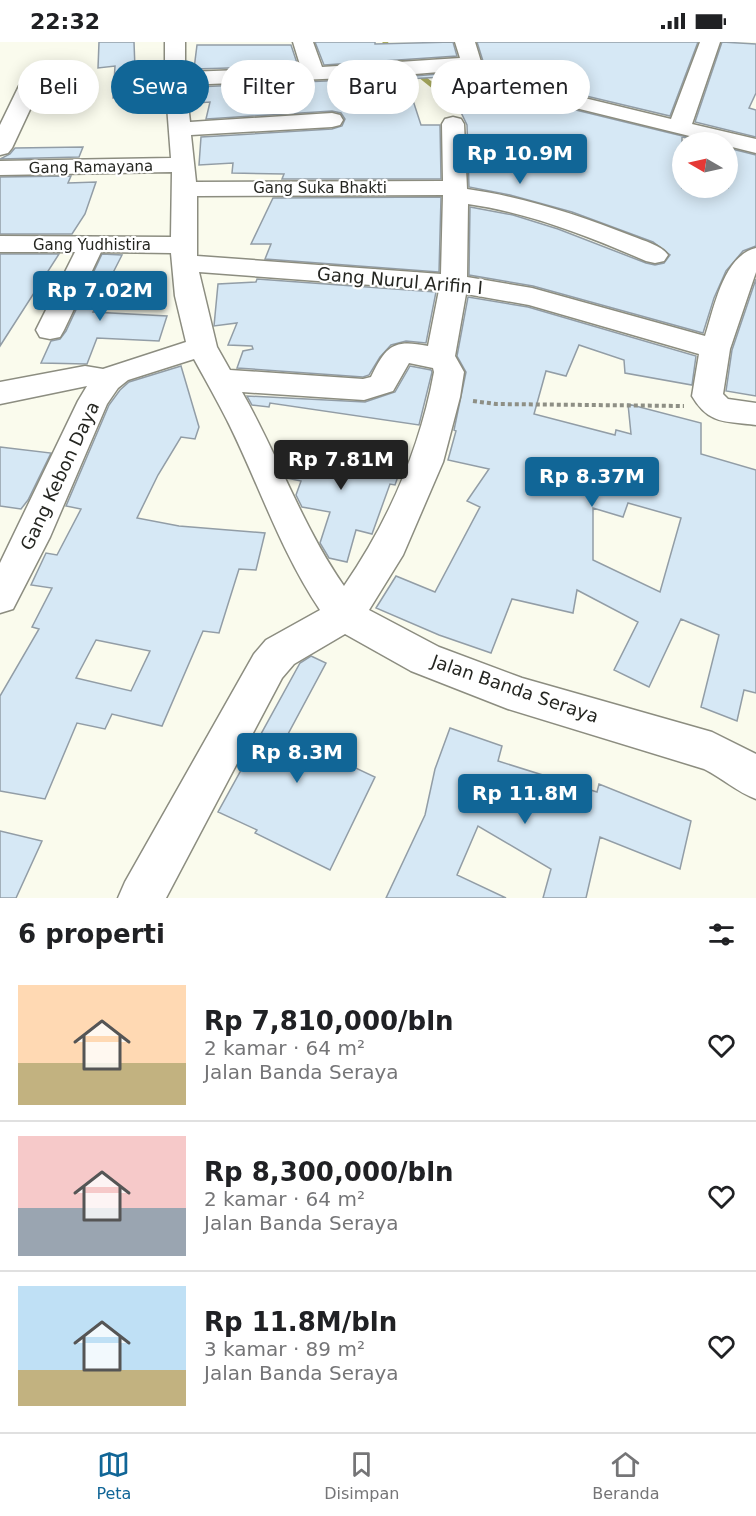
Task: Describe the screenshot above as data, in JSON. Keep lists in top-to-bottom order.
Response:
{
  "streets": {
    "street": [
      "Gang Ramayana",
      "Gang Suka Bhakti",
      "Gang Yudhistira",
      "Gang Nurul Arifin I",
      "Gang Kebon Daya",
      "Jalan Banda Seraya"
    ]
  },
  "crossings": [
    ["Gang Ramayana", "Gang Suka Bhakti"],
    ["Gang Ramayana", "Jalan Banda Seraya"],
    ["Gang Suka Bhakti", "Jalan Banda Seraya"],
    ["Gang Yudhistira", "Gang Nurul Arifin I"],
    ["Gang Yudhistira", "Jalan Banda Seraya"],
    ["Gang Nurul Arifin I", "Jalan Banda Seraya"],
    ["Gang Kebon Daya", "Jalan Banda Seraya"]
  ],
  "north": "left",
  "page": {
    "status": "22:32",
    "chip": [
      "Beli",
      "Sewa",
      "Filter",
      "Baru",
      "Apartemen"
    ],
    "price": [
      "Rp 10.9M",
      "Rp 7.02M",
      "Rp 7.81M",
      "Rp 8.37M",
      "Rp 8.3M",
      "Rp 11.8M"
    ],
    "heading": "6 properti",
    "list": [
      {
        "name": "Rp 7,810,000/bln",
        "note": "2 kamar · 64 m² · Jalan Banda Seraya"
      },
      {
        "name": "Rp 8,300,000/bln",
        "note": "2 kamar · 64 m² · Jalan Banda Seraya"
      },
      {
        "name": "Rp 11.8M/bln",
        "note": "3 kamar · 89 m² · Jalan Banda Seraya"
      }
    ],
    "tabs": ["Peta", "Disimpan", "Beranda"]
  }
}
